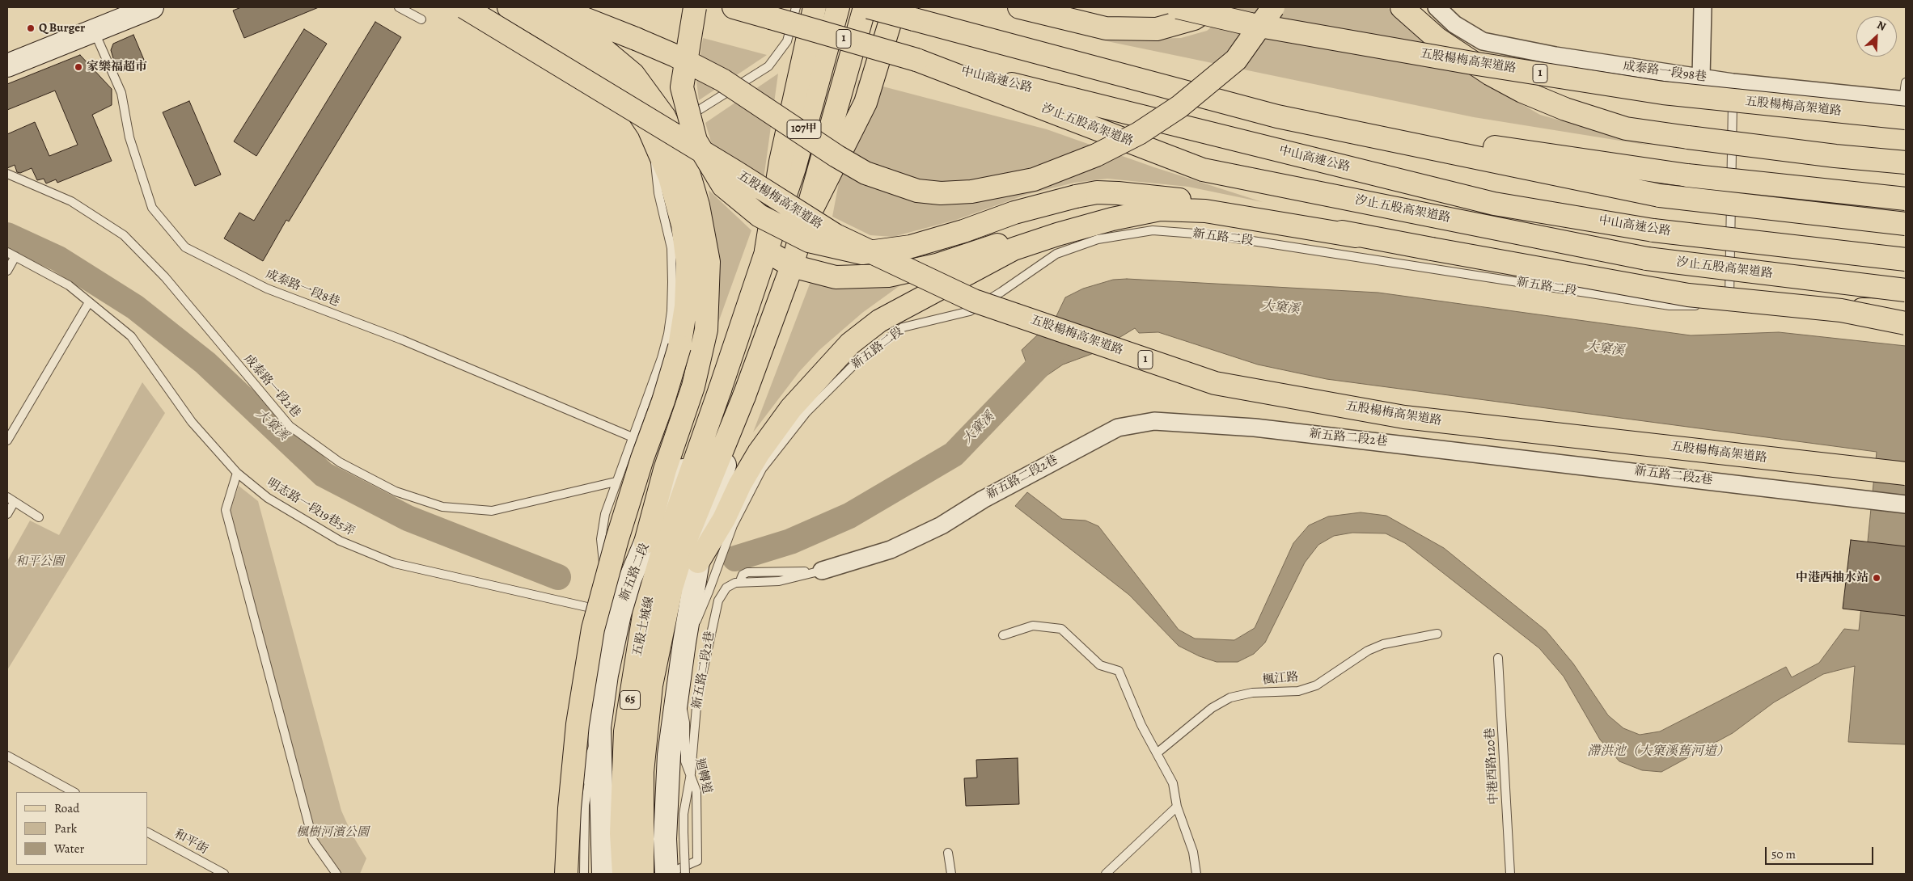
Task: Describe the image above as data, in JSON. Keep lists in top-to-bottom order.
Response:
{
  "streets": {
    "main road": [
      "1",
      "五股楊梅高架道路",
      "中山高速公路",
      "汐止五股高架道路",
      "107甲",
      "新五路二段",
      "五股土城線",
      "65"
    ],
    "street": ["成泰路一段98巷", "新五路二段2巷"],
    "lane": [
      "成泰路一段8巷",
      "成泰路一段2巷",
      "明志路一段19巷5弄",
      "楓江路",
      "中港西路120巷",
      "迴轉道",
      "和平街"
    ]
  },
  "crossings": [
    ["五股楊梅高架道路", "成泰路一段98巷"],
    ["成泰路一段98巷", "新五路二段"],
    ["中山高速公路", "汐止五股高架道路"],
    ["107甲", "新五路二段"],
    ["107甲", "迴轉道"],
    ["新五路二段", "成泰路一段8巷"],
    ["新五路二段", "成泰路一段2巷"],
    ["新五路二段", "明志路一段19巷5弄"],
    ["新五路二段", "五股土城線"],
    ["新五路二段", "迴轉道"],
    ["新五路二段2巷", "迴轉道"]
  ],
  "water": ["大窠溪", "滯洪池（大窠溪舊河道）"],
  "parks": ["和平公園", "楓樹河濱公園"],
  "places": ["Q Burger", "家樂福超市", "中港西抽水站"],
  "legend": ["Road", "Park", "Water"],
  "scale_bar": "50 m",
  "north": "top right"
}
